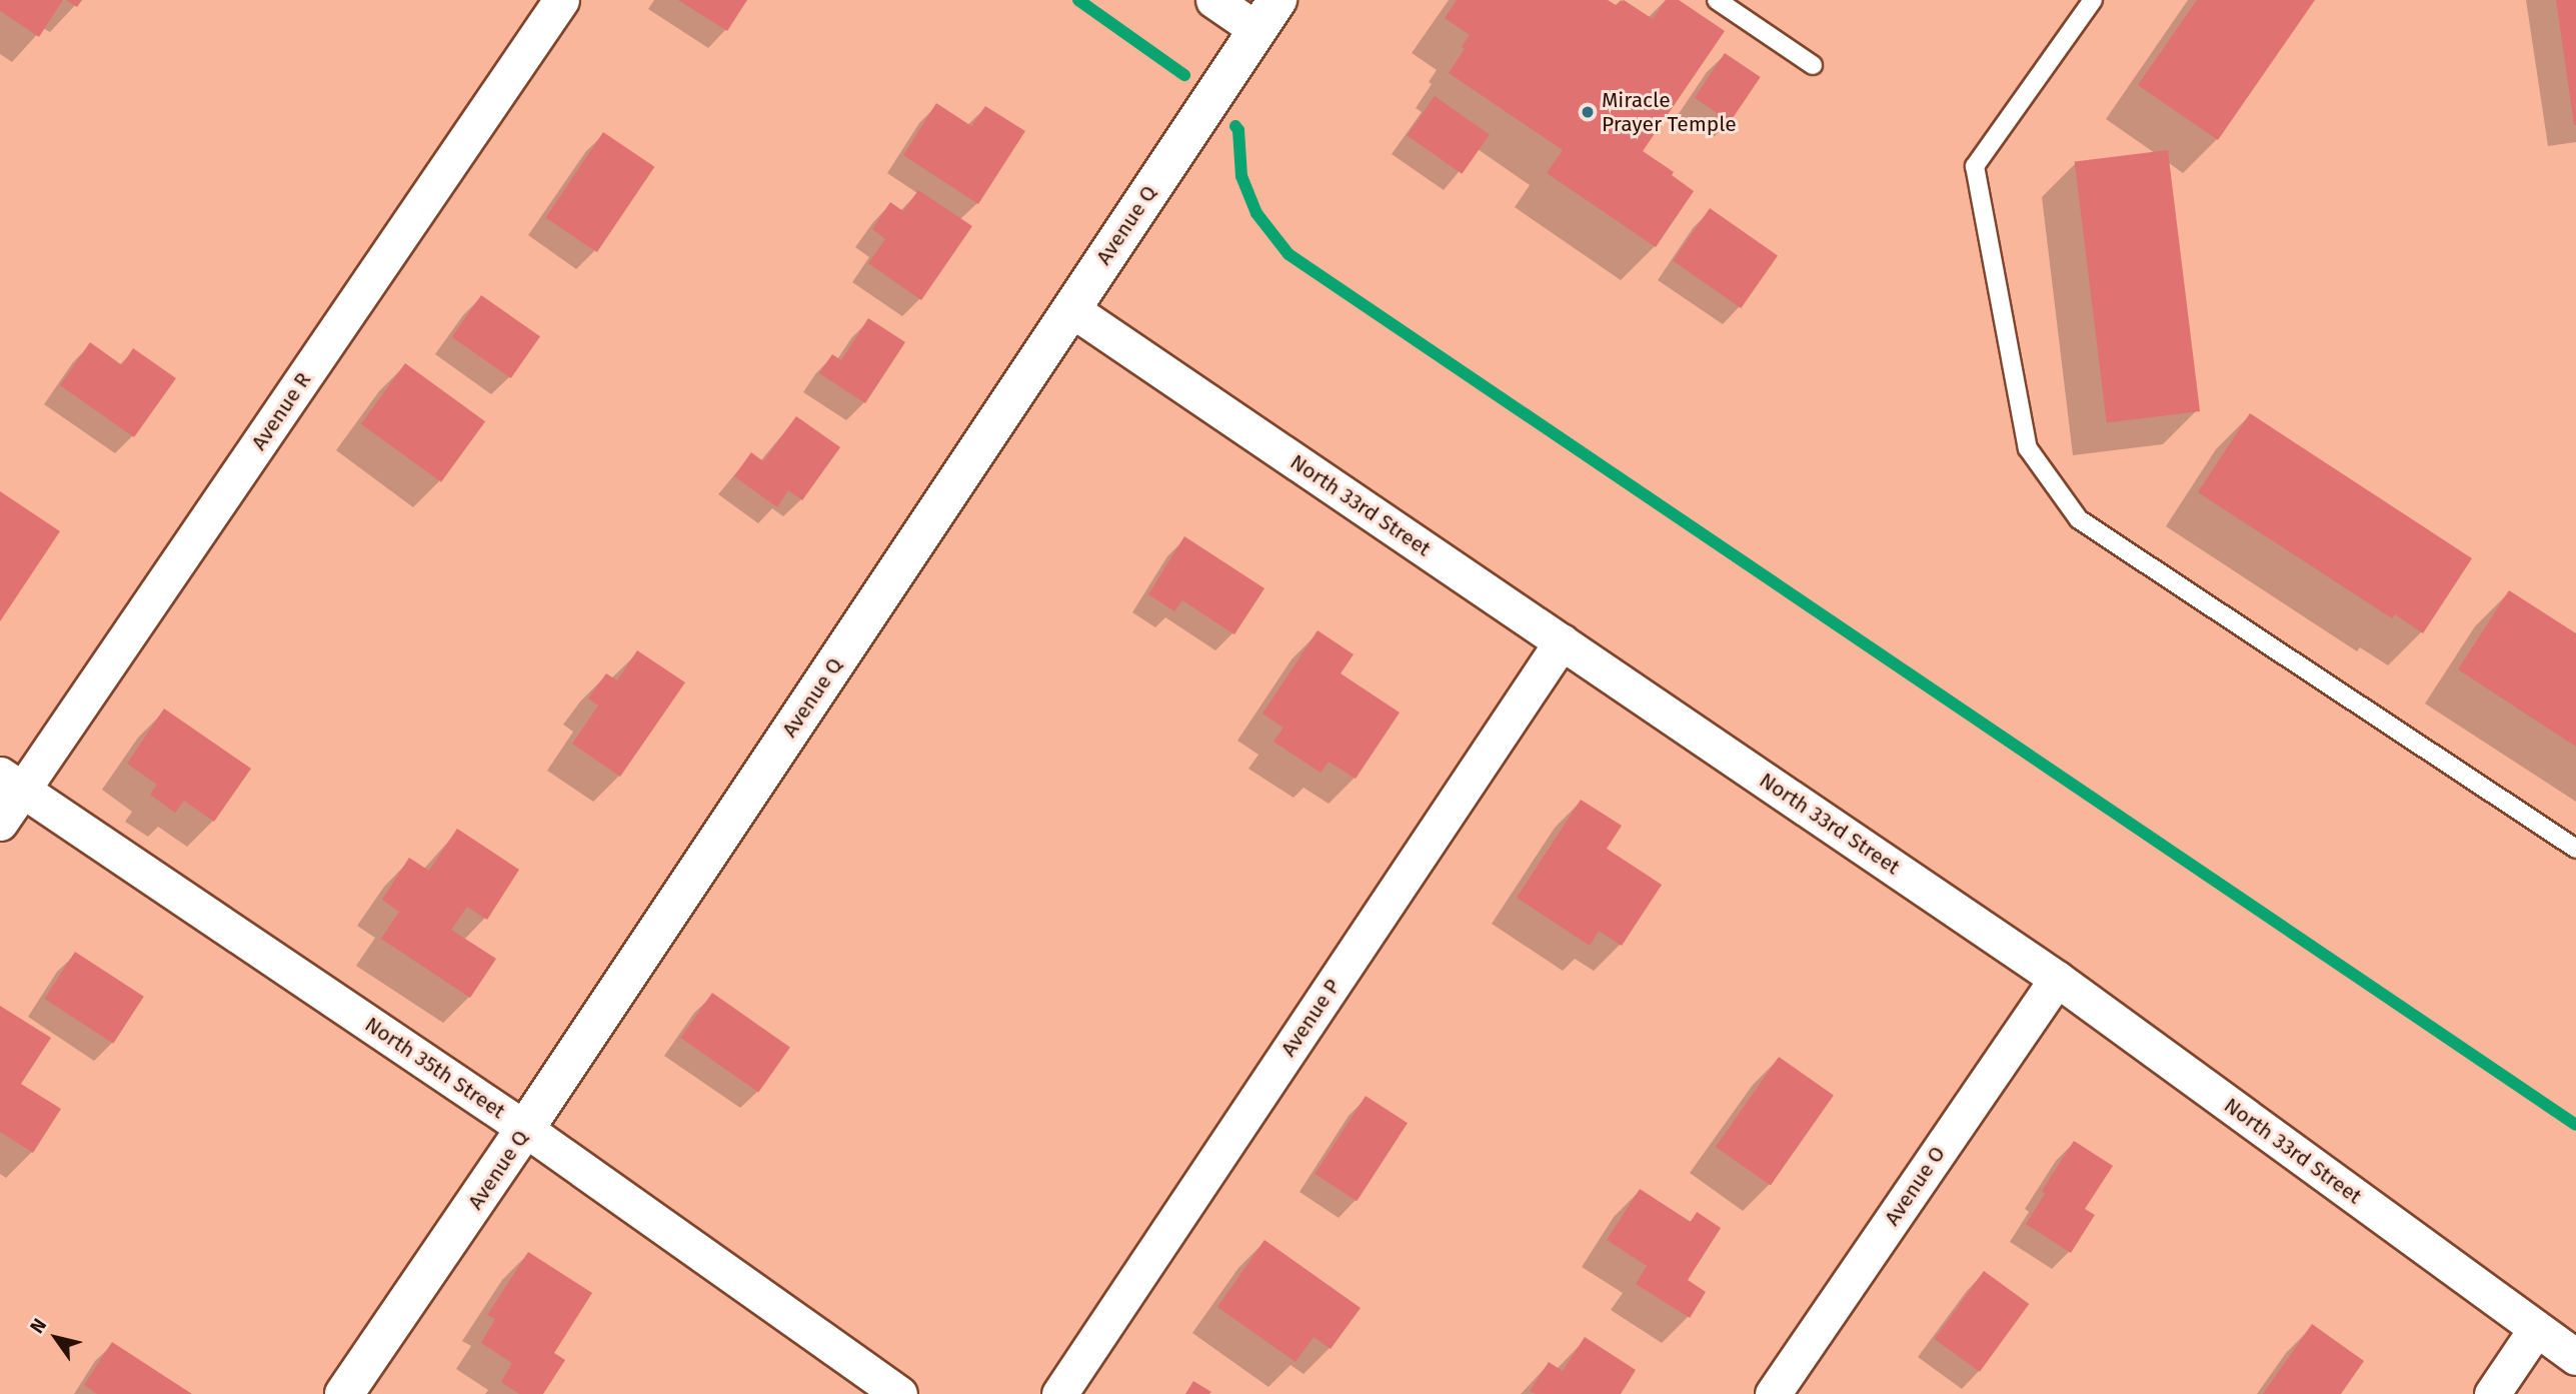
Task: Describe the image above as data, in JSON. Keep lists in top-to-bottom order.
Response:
{
  "streets": {
    "street": [
      "Avenue Q",
      "Avenue R",
      "North 33rd Street",
      "Avenue P",
      "North 35th Street",
      "Avenue O"
    ]
  },
  "crossings": [
    ["Avenue Q", "North 33rd Street"],
    ["Avenue Q", "North 35th Street"],
    ["Avenue R", "North 35th Street"],
    ["North 33rd Street", "Avenue P"],
    ["North 33rd Street", "Avenue O"]
  ],
  "places": ["Miracle Prayer Temple"],
  "north": "top left"
}
